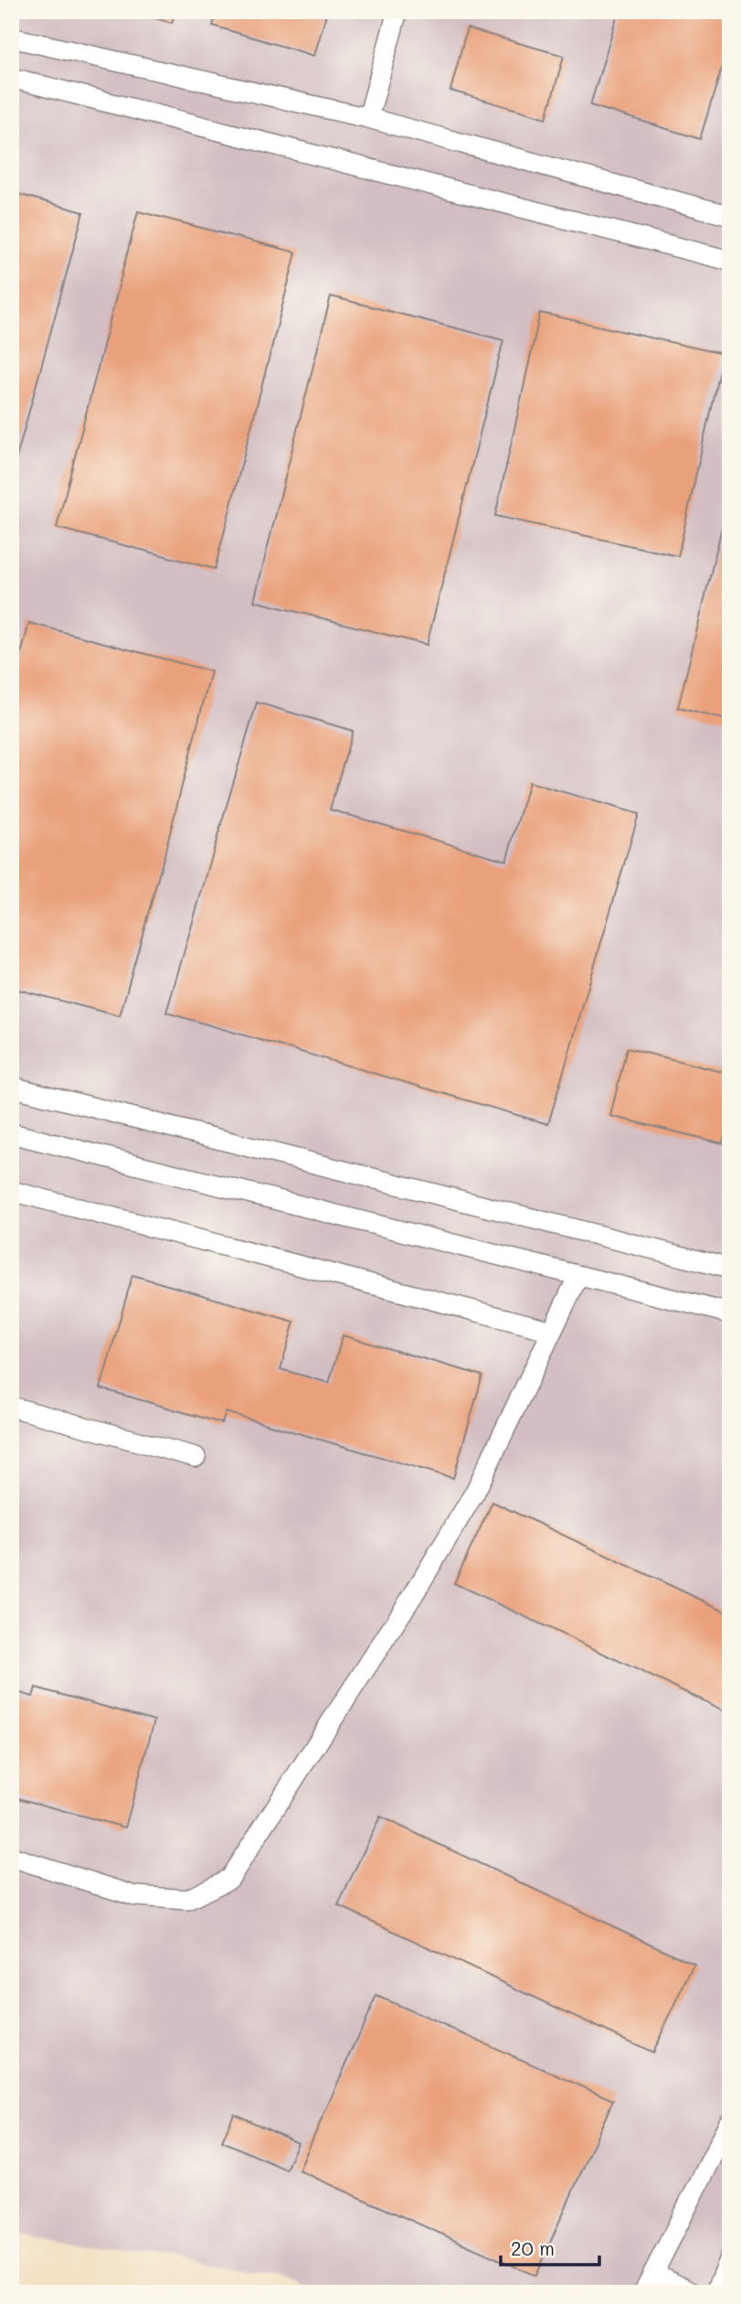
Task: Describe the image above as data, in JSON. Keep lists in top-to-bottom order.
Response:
{
  "scale_bar": "20 m"
}
